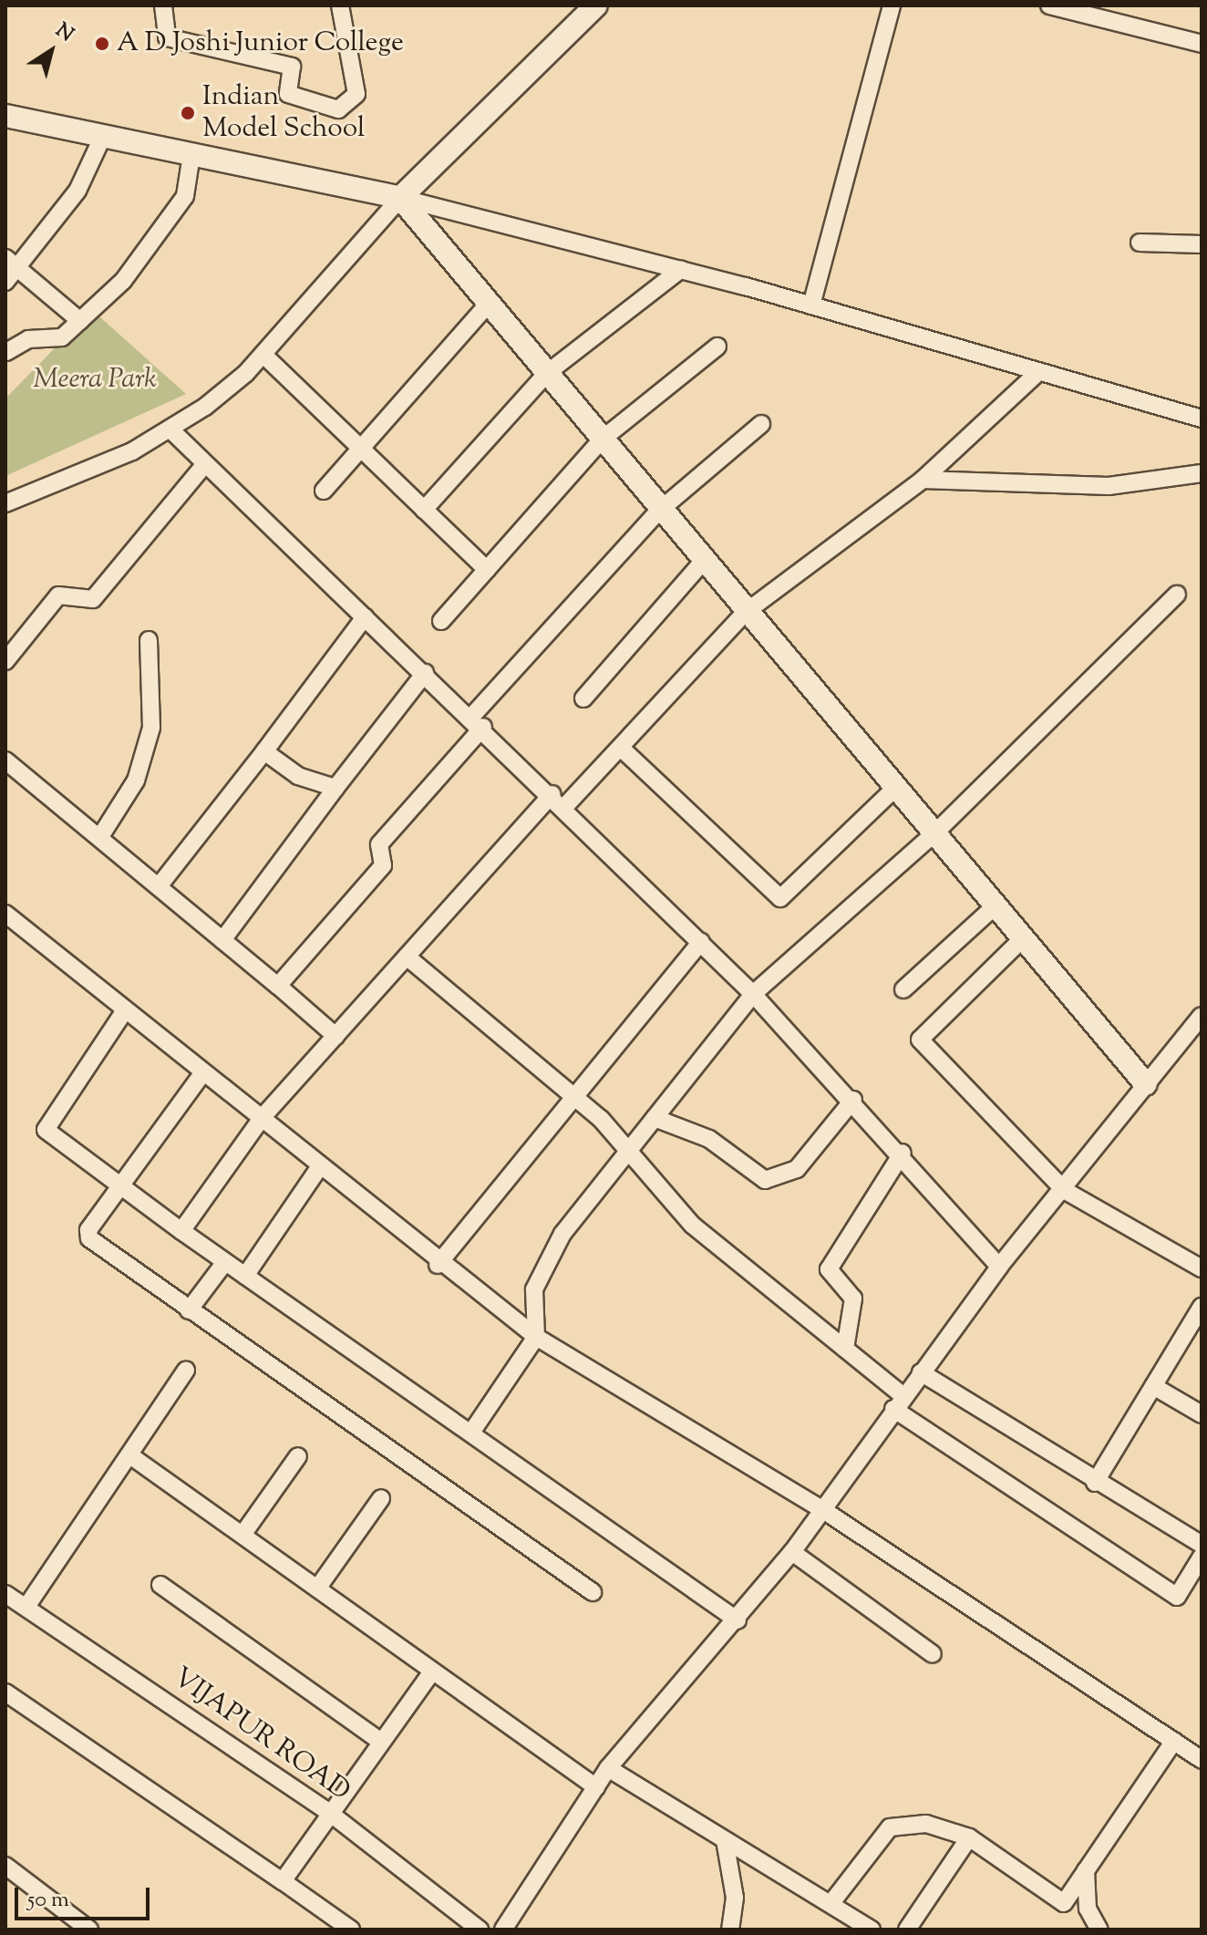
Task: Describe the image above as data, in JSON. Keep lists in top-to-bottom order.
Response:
{
  "streets": {
    "street": ["VIJAPUR ROAD"]
  },
  "parks": ["Meera Park"],
  "places": ["A D Joshi Junior College", "Indian Model School"],
  "scale_bar": "50 m",
  "north": "top right"
}
